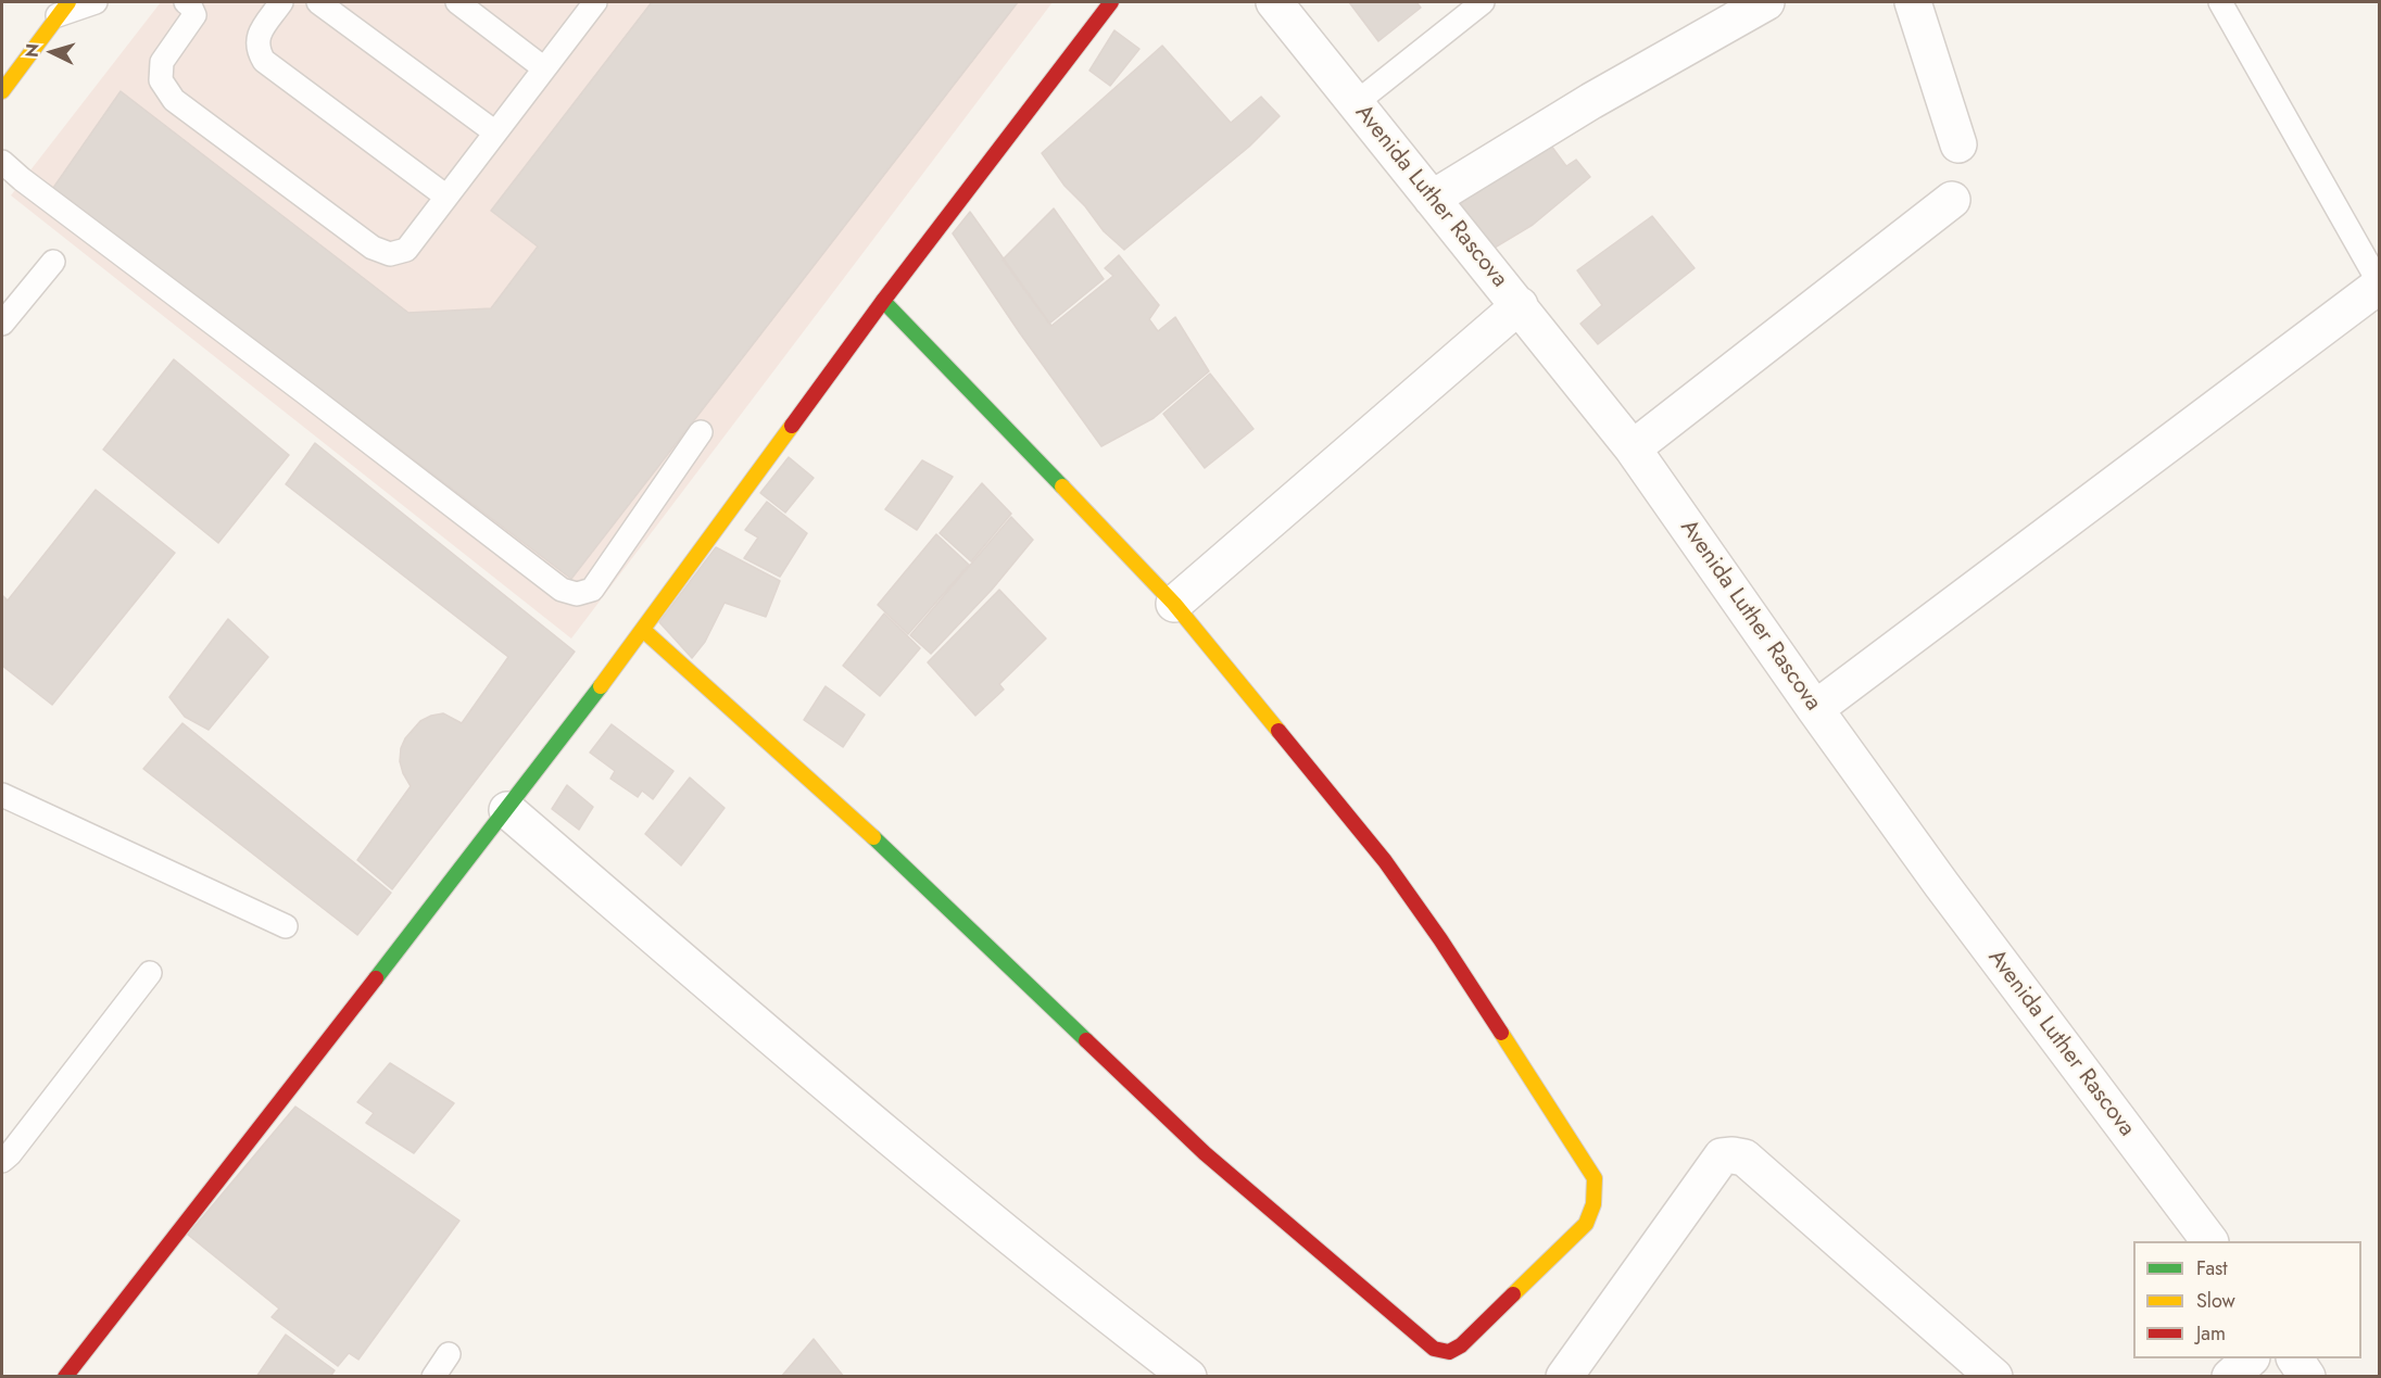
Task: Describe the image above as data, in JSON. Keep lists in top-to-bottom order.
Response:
{
  "streets": {
    "street": ["Avenida Luther Rascova"]
  },
  "legend": ["Fast", "Slow", "Jam"],
  "north": "left"
}
